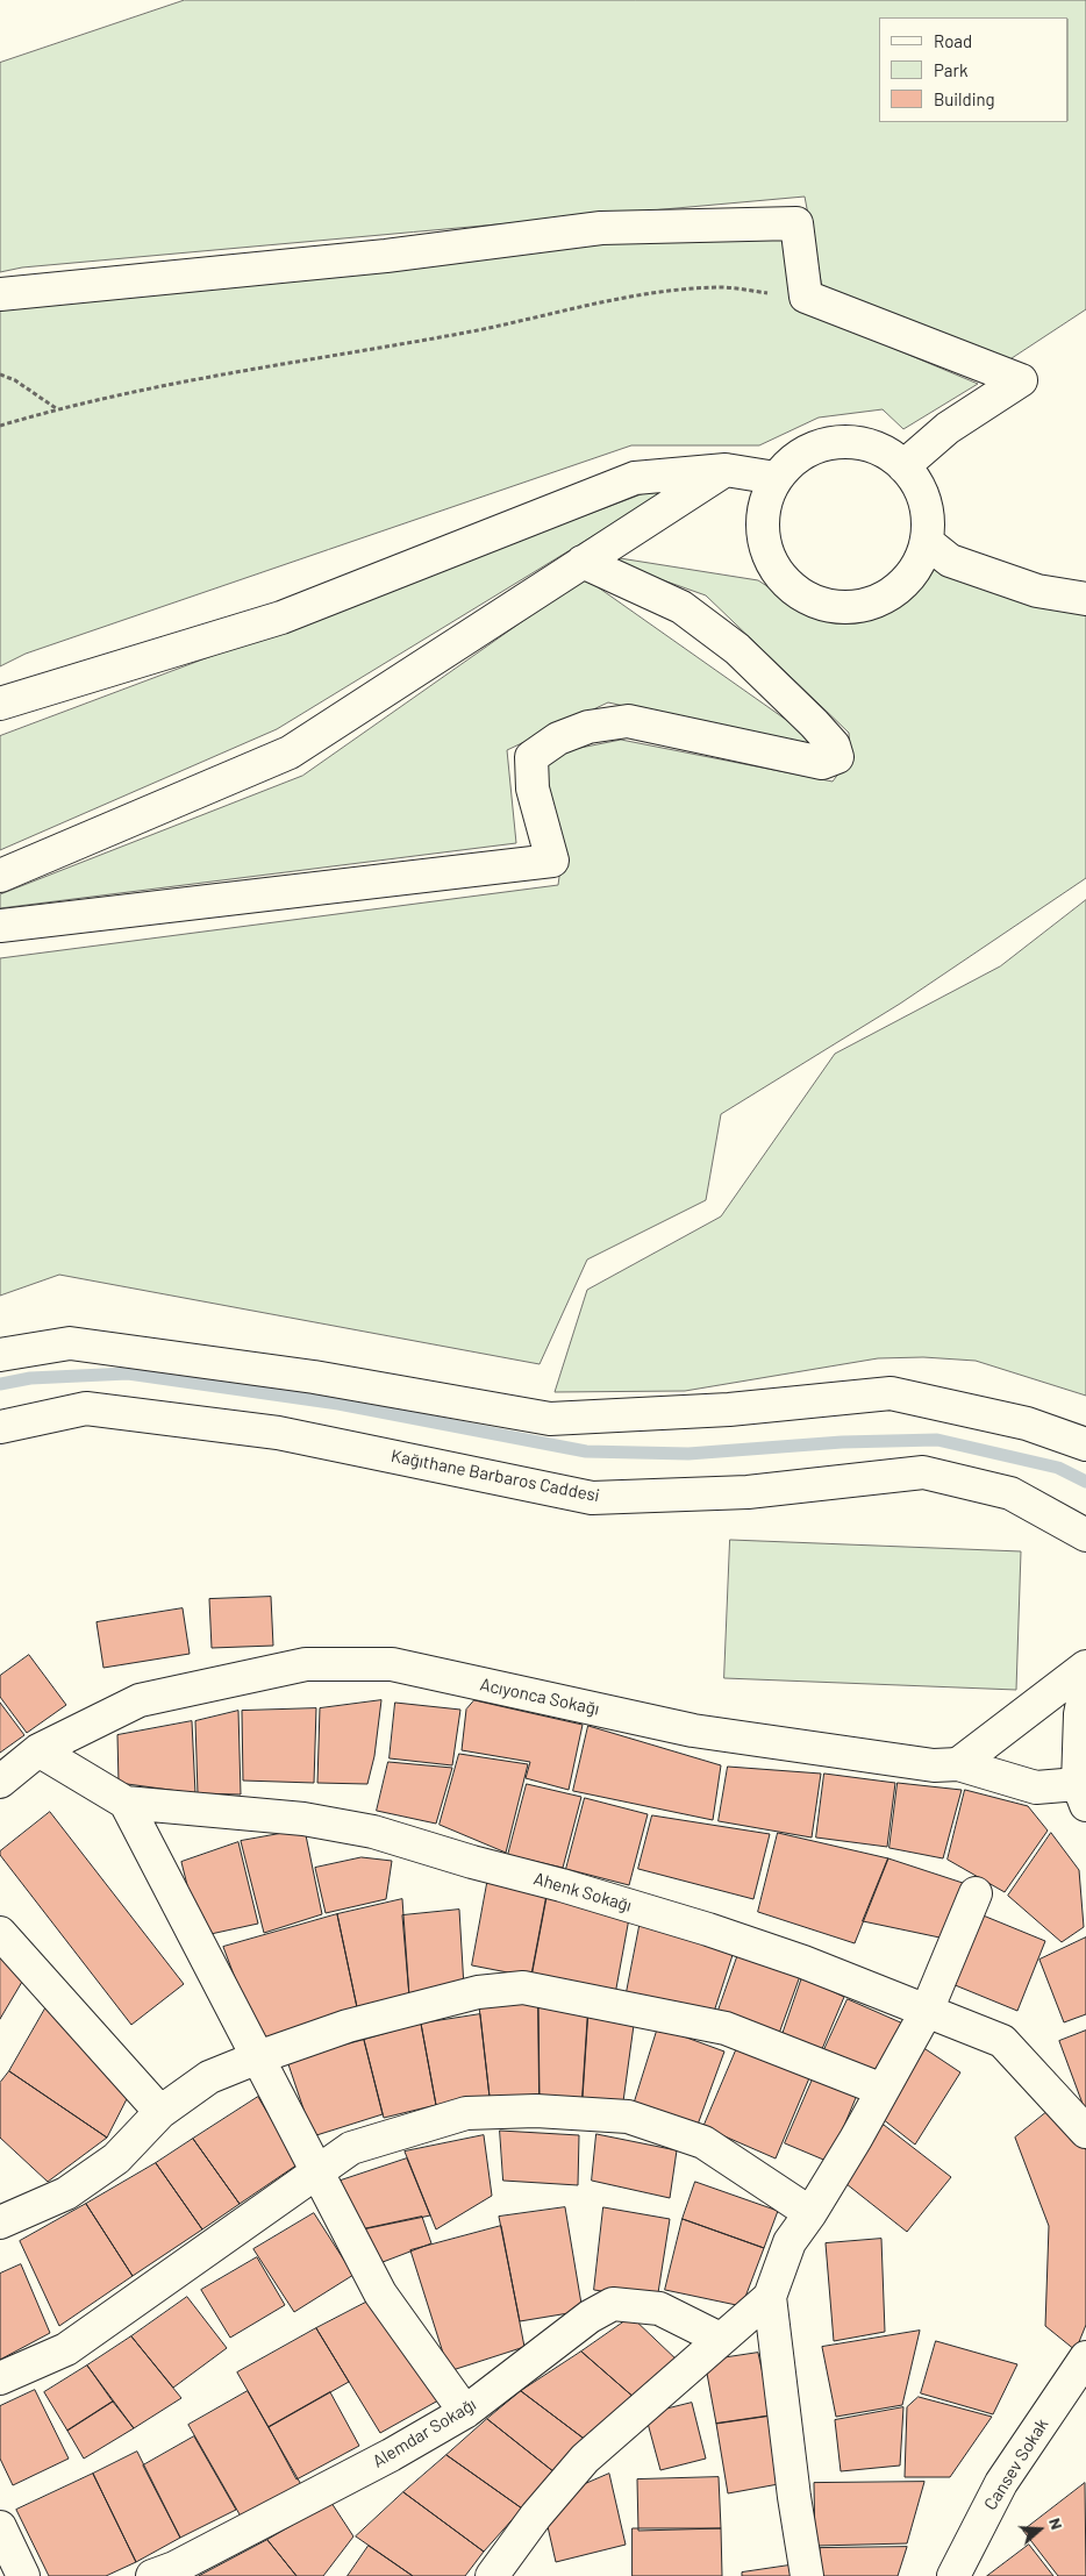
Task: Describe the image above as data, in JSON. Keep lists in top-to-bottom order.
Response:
{
  "streets": {
    "street": [
      "Kağıthane Barbaros Caddesi",
      "Acıyonca Sokağı",
      "Ahenk Sokağı",
      "Alemdar Sokağı",
      "Cansev Sokak"
    ]
  },
  "crossings": [
    ["Acıyonca Sokağı", "Ahenk Sokağı"]
  ],
  "legend": ["Road", "Park", "Building"],
  "north": "right"
}
